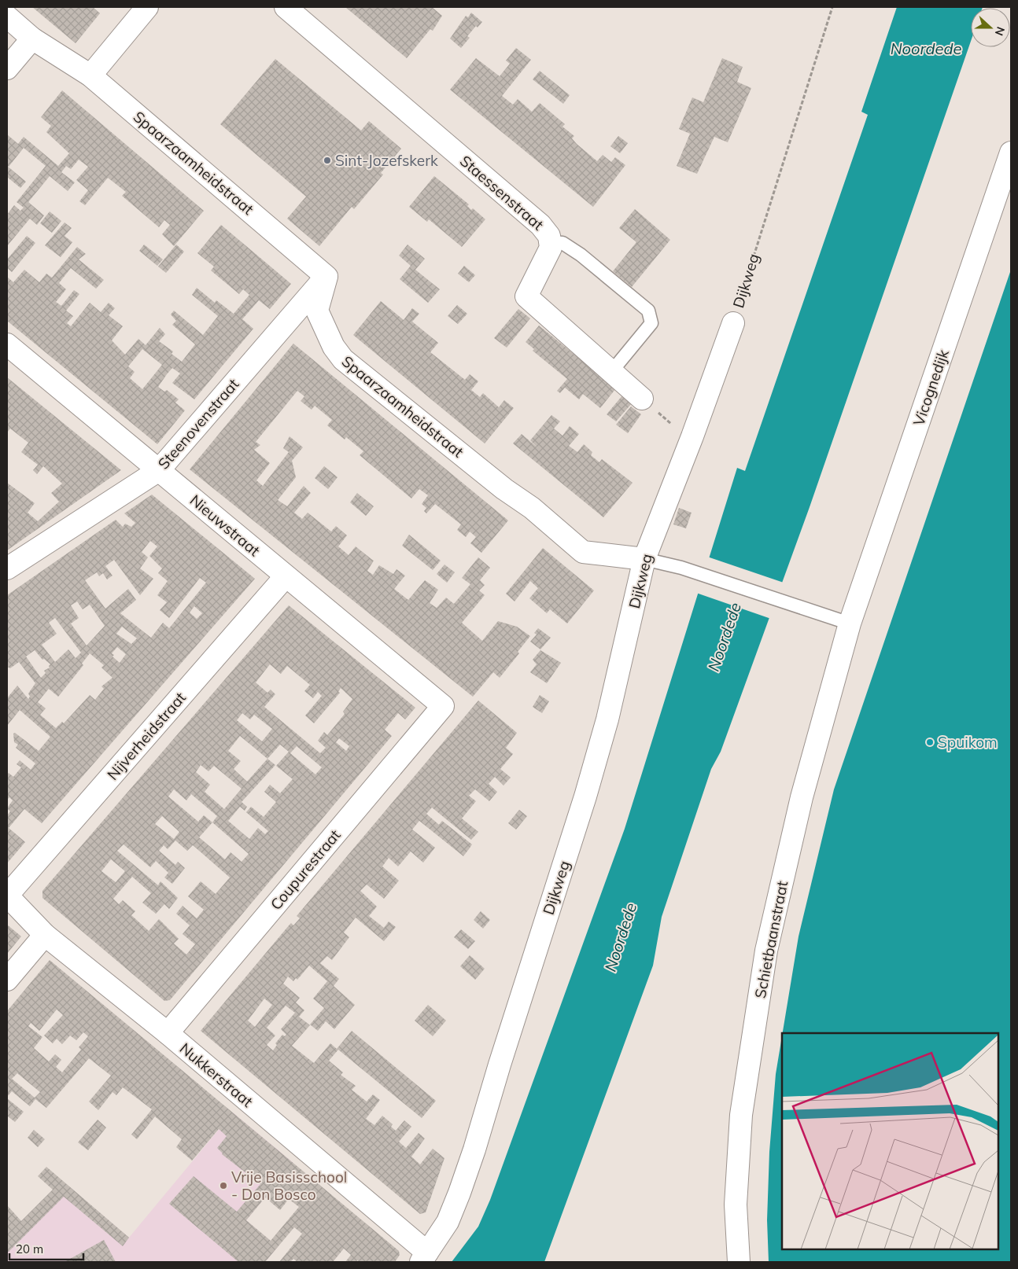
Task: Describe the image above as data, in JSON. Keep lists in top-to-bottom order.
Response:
{
  "streets": {
    "street": [
      "Spaarzaamheidstraat",
      "Staessenstraat",
      "Dijkweg",
      "Vicognedijk",
      "Steenovenstraat",
      "Nieuwstraat",
      "Nijverheidstraat",
      "Coupurestraat",
      "Schietbaanstraat",
      "Nukkerstraat"
    ]
  },
  "crossings": [
    ["Spaarzaamheidstraat", "Dijkweg"],
    ["Spaarzaamheidstraat", "Vicognedijk"],
    ["Spaarzaamheidstraat", "Steenovenstraat"],
    ["Spaarzaamheidstraat", "Schietbaanstraat"],
    ["Dijkweg", "Nukkerstraat"],
    ["Vicognedijk", "Schietbaanstraat"],
    ["Steenovenstraat", "Nieuwstraat"],
    ["Nieuwstraat", "Nijverheidstraat"],
    ["Nieuwstraat", "Coupurestraat"],
    ["Nijverheidstraat", "Nukkerstraat"],
    ["Coupurestraat", "Nukkerstraat"]
  ],
  "water": ["Noordede"],
  "places": ["Sint-Jozefskerk", "Spuikom", "Vrije Basisschool - Don Bosco"],
  "scale_bar": "20 m",
  "north": "right"
}
